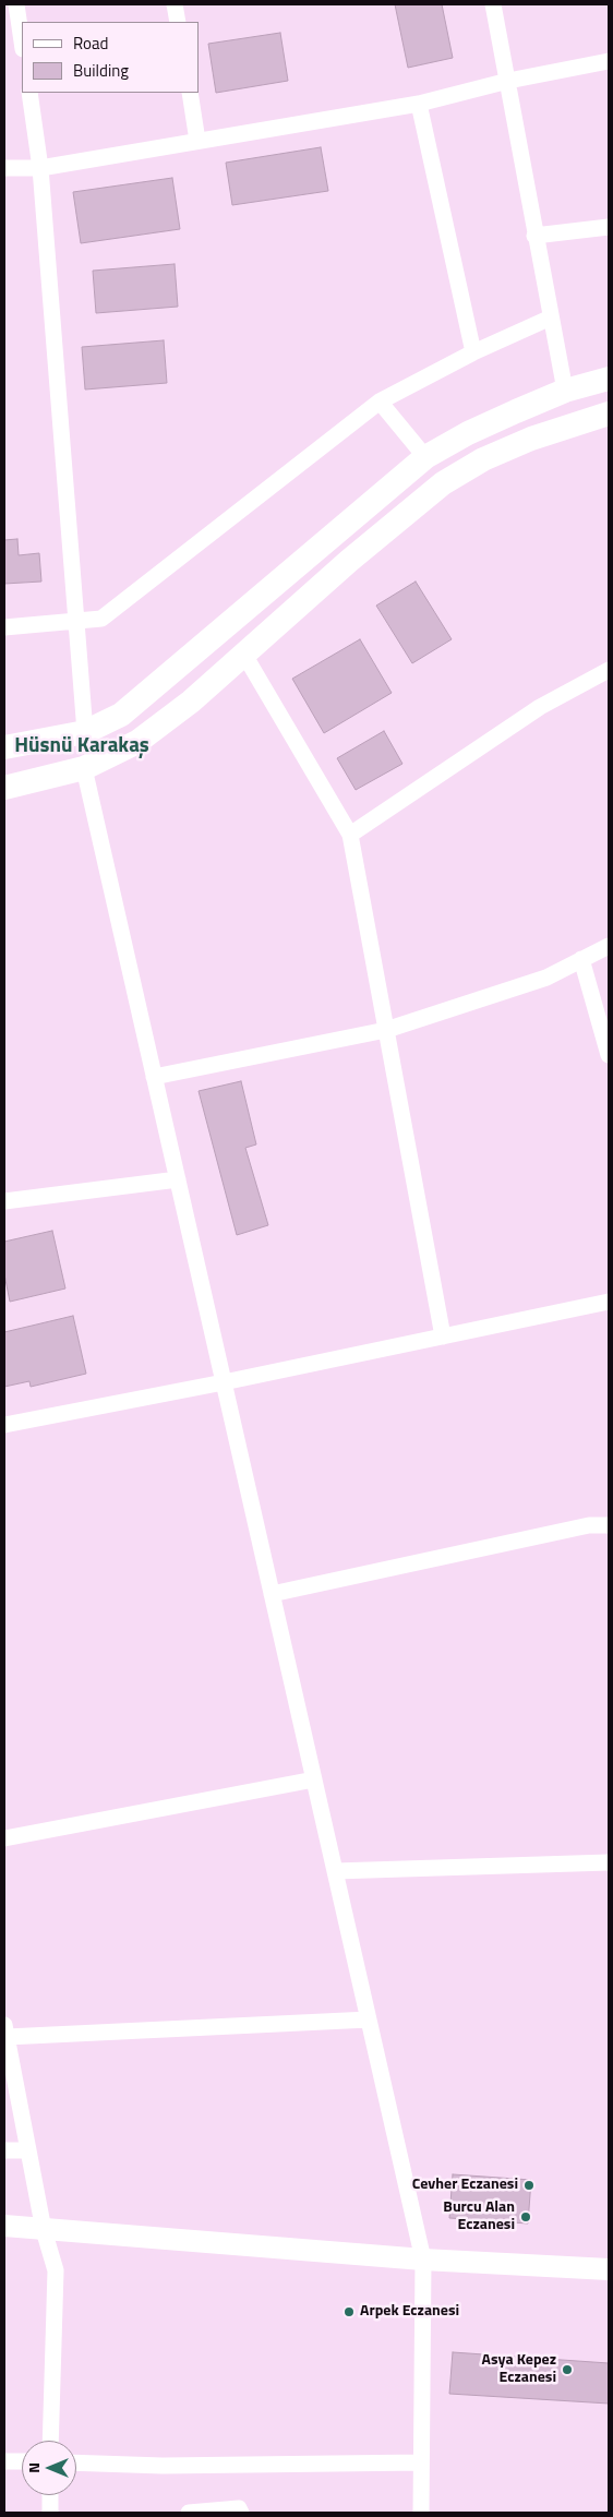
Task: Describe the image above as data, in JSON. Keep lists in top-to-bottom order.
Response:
{
  "districts": ["Hüsnü Karakaş"],
  "places": [
    "Cevher Eczanesi",
    "Burcu Alan Eczanesi",
    "Arpek Eczanesi",
    "Asya Kepez Eczanesi"
  ],
  "legend": ["Road", "Building"],
  "north": "left"
}
